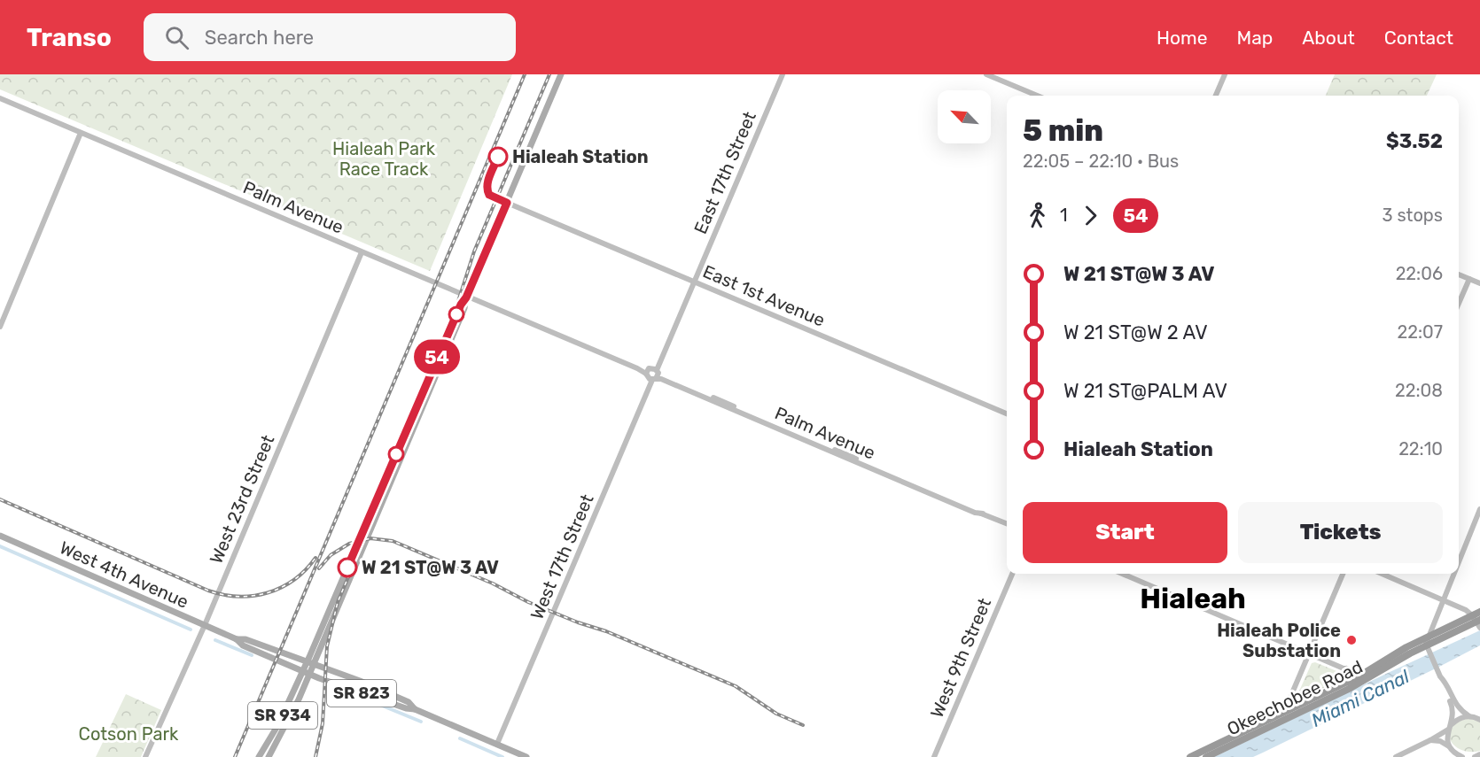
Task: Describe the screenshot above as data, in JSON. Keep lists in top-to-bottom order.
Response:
{
  "streets": {
    "highway": ["Okeechobee Road"],
    "main road": ["West 4th Avenue", "SR 823", "SR 934"],
    "street": [
      "East 17th Street",
      "Palm Avenue",
      "East 1st Avenue",
      "West 23rd Street",
      "West 17th Street",
      "West 9th Street"
    ]
  },
  "crossings": [
    ["East 17th Street", "Palm Avenue"],
    ["East 17th Street", "East 1st Avenue"],
    ["East 17th Street", "West 17th Street"],
    ["Palm Avenue", "West 23rd Street"],
    ["Palm Avenue", "West 17th Street"],
    ["Palm Avenue", "SR 934"],
    ["East 1st Avenue", "SR 934"],
    ["West 23rd Street", "West 4th Avenue"],
    ["West 17th Street", "West 4th Avenue"],
    ["West 4th Avenue", "SR 934"]
  ],
  "districts": ["Hialeah"],
  "water": ["Miami Canal"],
  "parks": ["Hialeah Park Race Track", "Cotson Park"],
  "places": ["Hialeah Station", "W 21 ST@W 3 AV", "Hialeah Police Substation"],
  "lines": ["bus line 54"],
  "north": "top left",
  "page": {
    "header": "Transo",
    "search": "Search here",
    "nav": [
      "Home",
      "Map",
      "About",
      "Contact"
    ],
    "on_map": "54",
    "heading": ["5 min", "22:05 – 22:10 · Bus", "$3.52"],
    "legs": ["1", "54", "3 stops"],
    "list": [
      {
        "name": "W 21 ST@W 3 AV",
        "value": "22:06"
      },
      {
        "name": "W 21 ST@W 2 AV",
        "value": "22:07"
      },
      {
        "name": "W 21 ST@PALM AV",
        "value": "22:08"
      },
      {
        "name": "Hialeah Station",
        "value": "22:10"
      }
    ],
    "buttons": ["Start", "Tickets"]
  }
}
